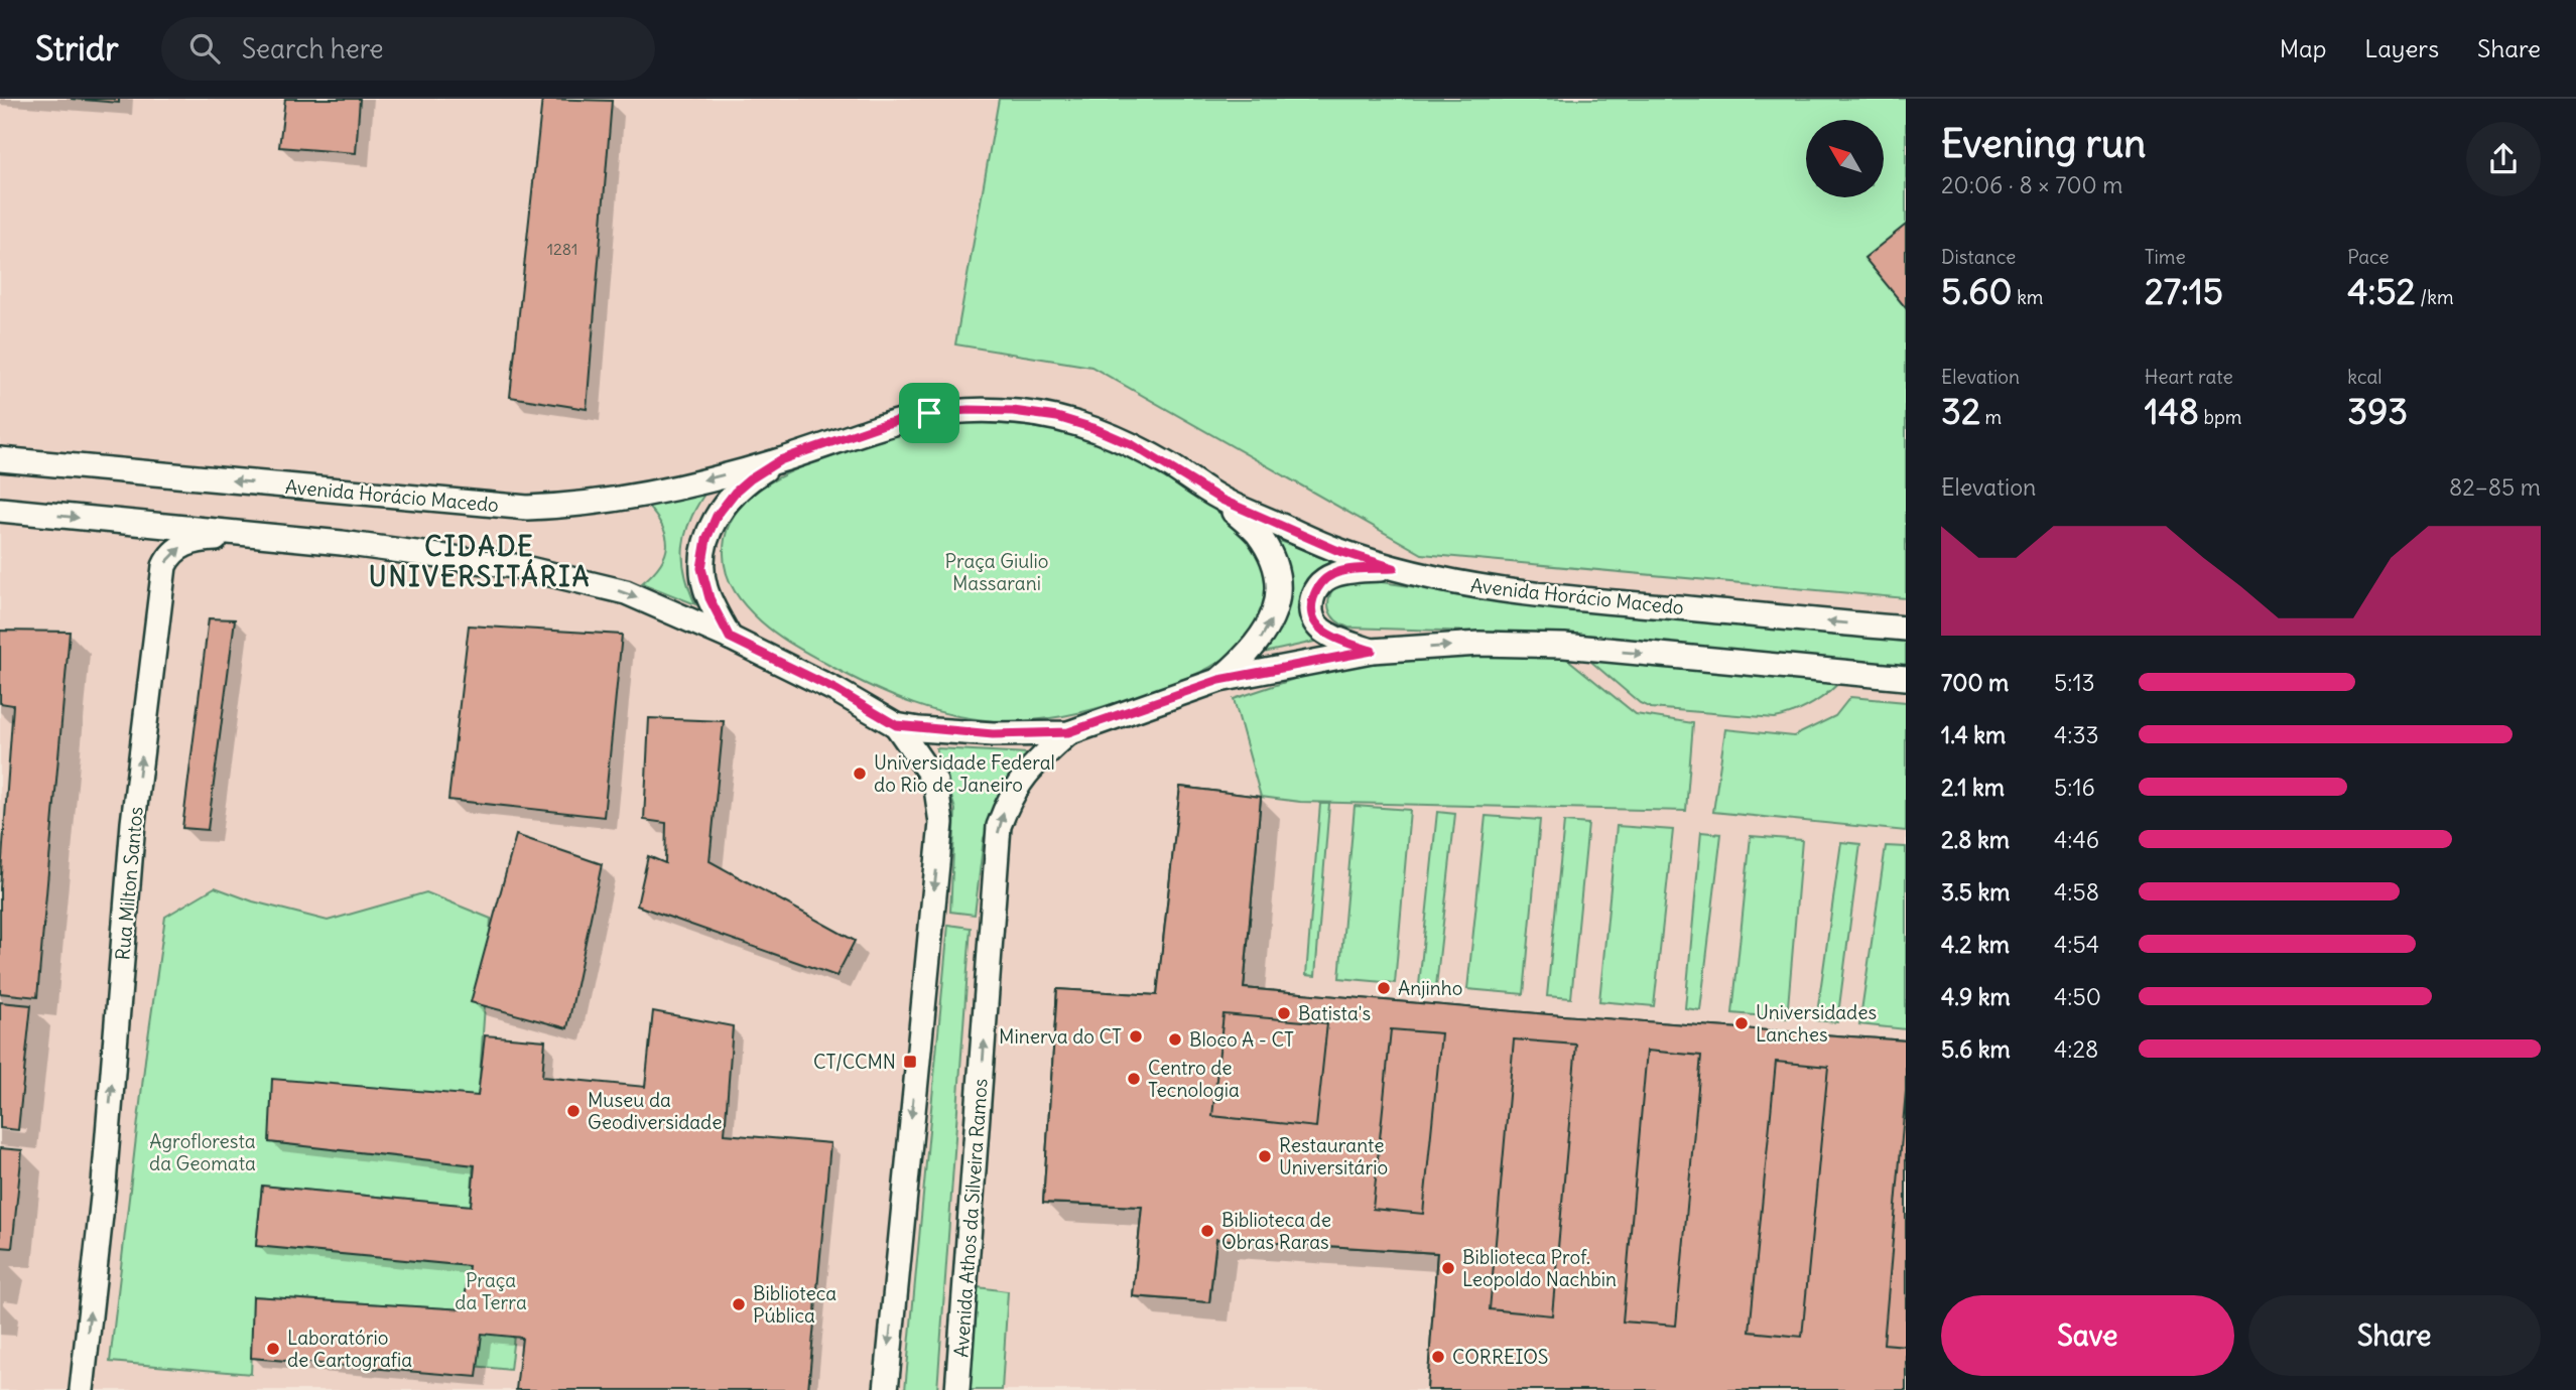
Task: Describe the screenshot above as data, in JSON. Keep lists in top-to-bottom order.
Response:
{
  "streets": {
    "street": ["Avenida Horácio Macedo", "Rua Milton Santos", "Avenida Athos da Silveira Ramos"]
  },
  "one_way": ["Rua Milton Santos"],
  "districts": ["CIDADE UNIVERSITÁRIA"],
  "parks": ["Praça Giulio Massarani", "Agrofloresta da Geomata", "Praça da Terra"],
  "places": {
    "other": [
      "Universidade Federal do Rio de Janeiro",
      "Anjinho",
      "Batista's",
      "Universidades Lanches",
      "Minerva do CT",
      "Bloco A - CT",
      "Centro de Tecnologia",
      "Museu da Geodiversidade",
      "Restaurante Universitário",
      "Biblioteca de Obras Raras",
      "Biblioteca Prof. Leopoldo Nachbin",
      "Biblioteca Pública",
      "Laboratório de Cartografia",
      "CORREIOS"
    ],
    "transit": ["CT/CCMN"]
  },
  "house_numbers": ["1281"],
  "north": "top left",
  "page": {
    "header": "Stridr",
    "search": "Search here",
    "nav": ["Map", "Layers", "Share"],
    "heading": ["Evening run", "20:06 · 8 × 700 m"],
    "stats": [
      ["Distance", "5.60 km"],
      ["Time", "27:15"],
      ["Pace", "4:52 /km"],
      ["Elevation", "32 m"],
      ["Heart rate", "148 bpm"],
      ["kcal", "393"]
    ],
    "chart": ["Elevation", "82–85 m"],
    "list": [
      {
        "name": "700 m",
        "note": "5:13"
      },
      {
        "name": "1.4 km",
        "note": "4:33"
      },
      {
        "name": "2.1 km",
        "note": "5:16"
      },
      {
        "name": "2.8 km",
        "note": "4:46"
      },
      {
        "name": "3.5 km",
        "note": "4:58"
      },
      {
        "name": "4.2 km",
        "note": "4:54"
      },
      {
        "name": "4.9 km",
        "note": "4:50"
      },
      {
        "name": "5.6 km",
        "note": "4:28"
      }
    ],
    "buttons": ["Save", "Share"]
  }
}
